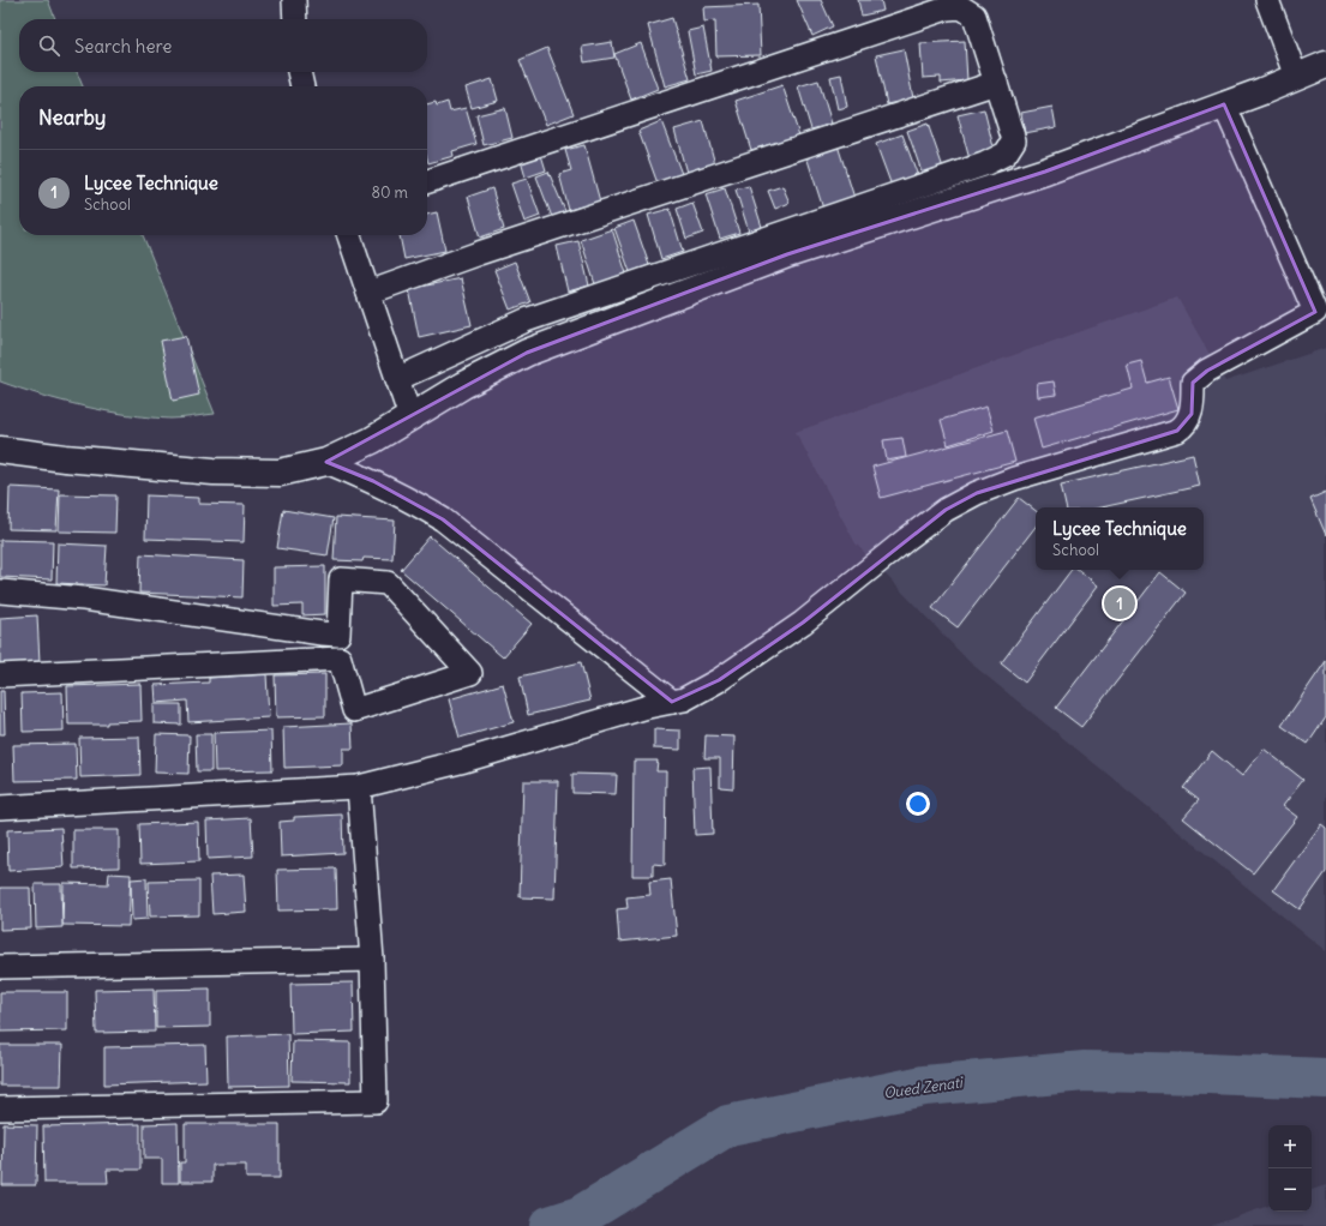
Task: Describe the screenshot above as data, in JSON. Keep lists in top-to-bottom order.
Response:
{
  "water": ["Oued Zenati"],
  "page": {
    "search": "Search here",
    "heading": "Nearby",
    "list": [
      {
        "mark": "1",
        "name": "Lycee Technique",
        "note": "School",
        "value": "80 m"
      }
    ],
    "popup": ["Lycee Technique", "School"],
    "pins": "1",
    "map_buttons": ["+", "−"]
  }
}
